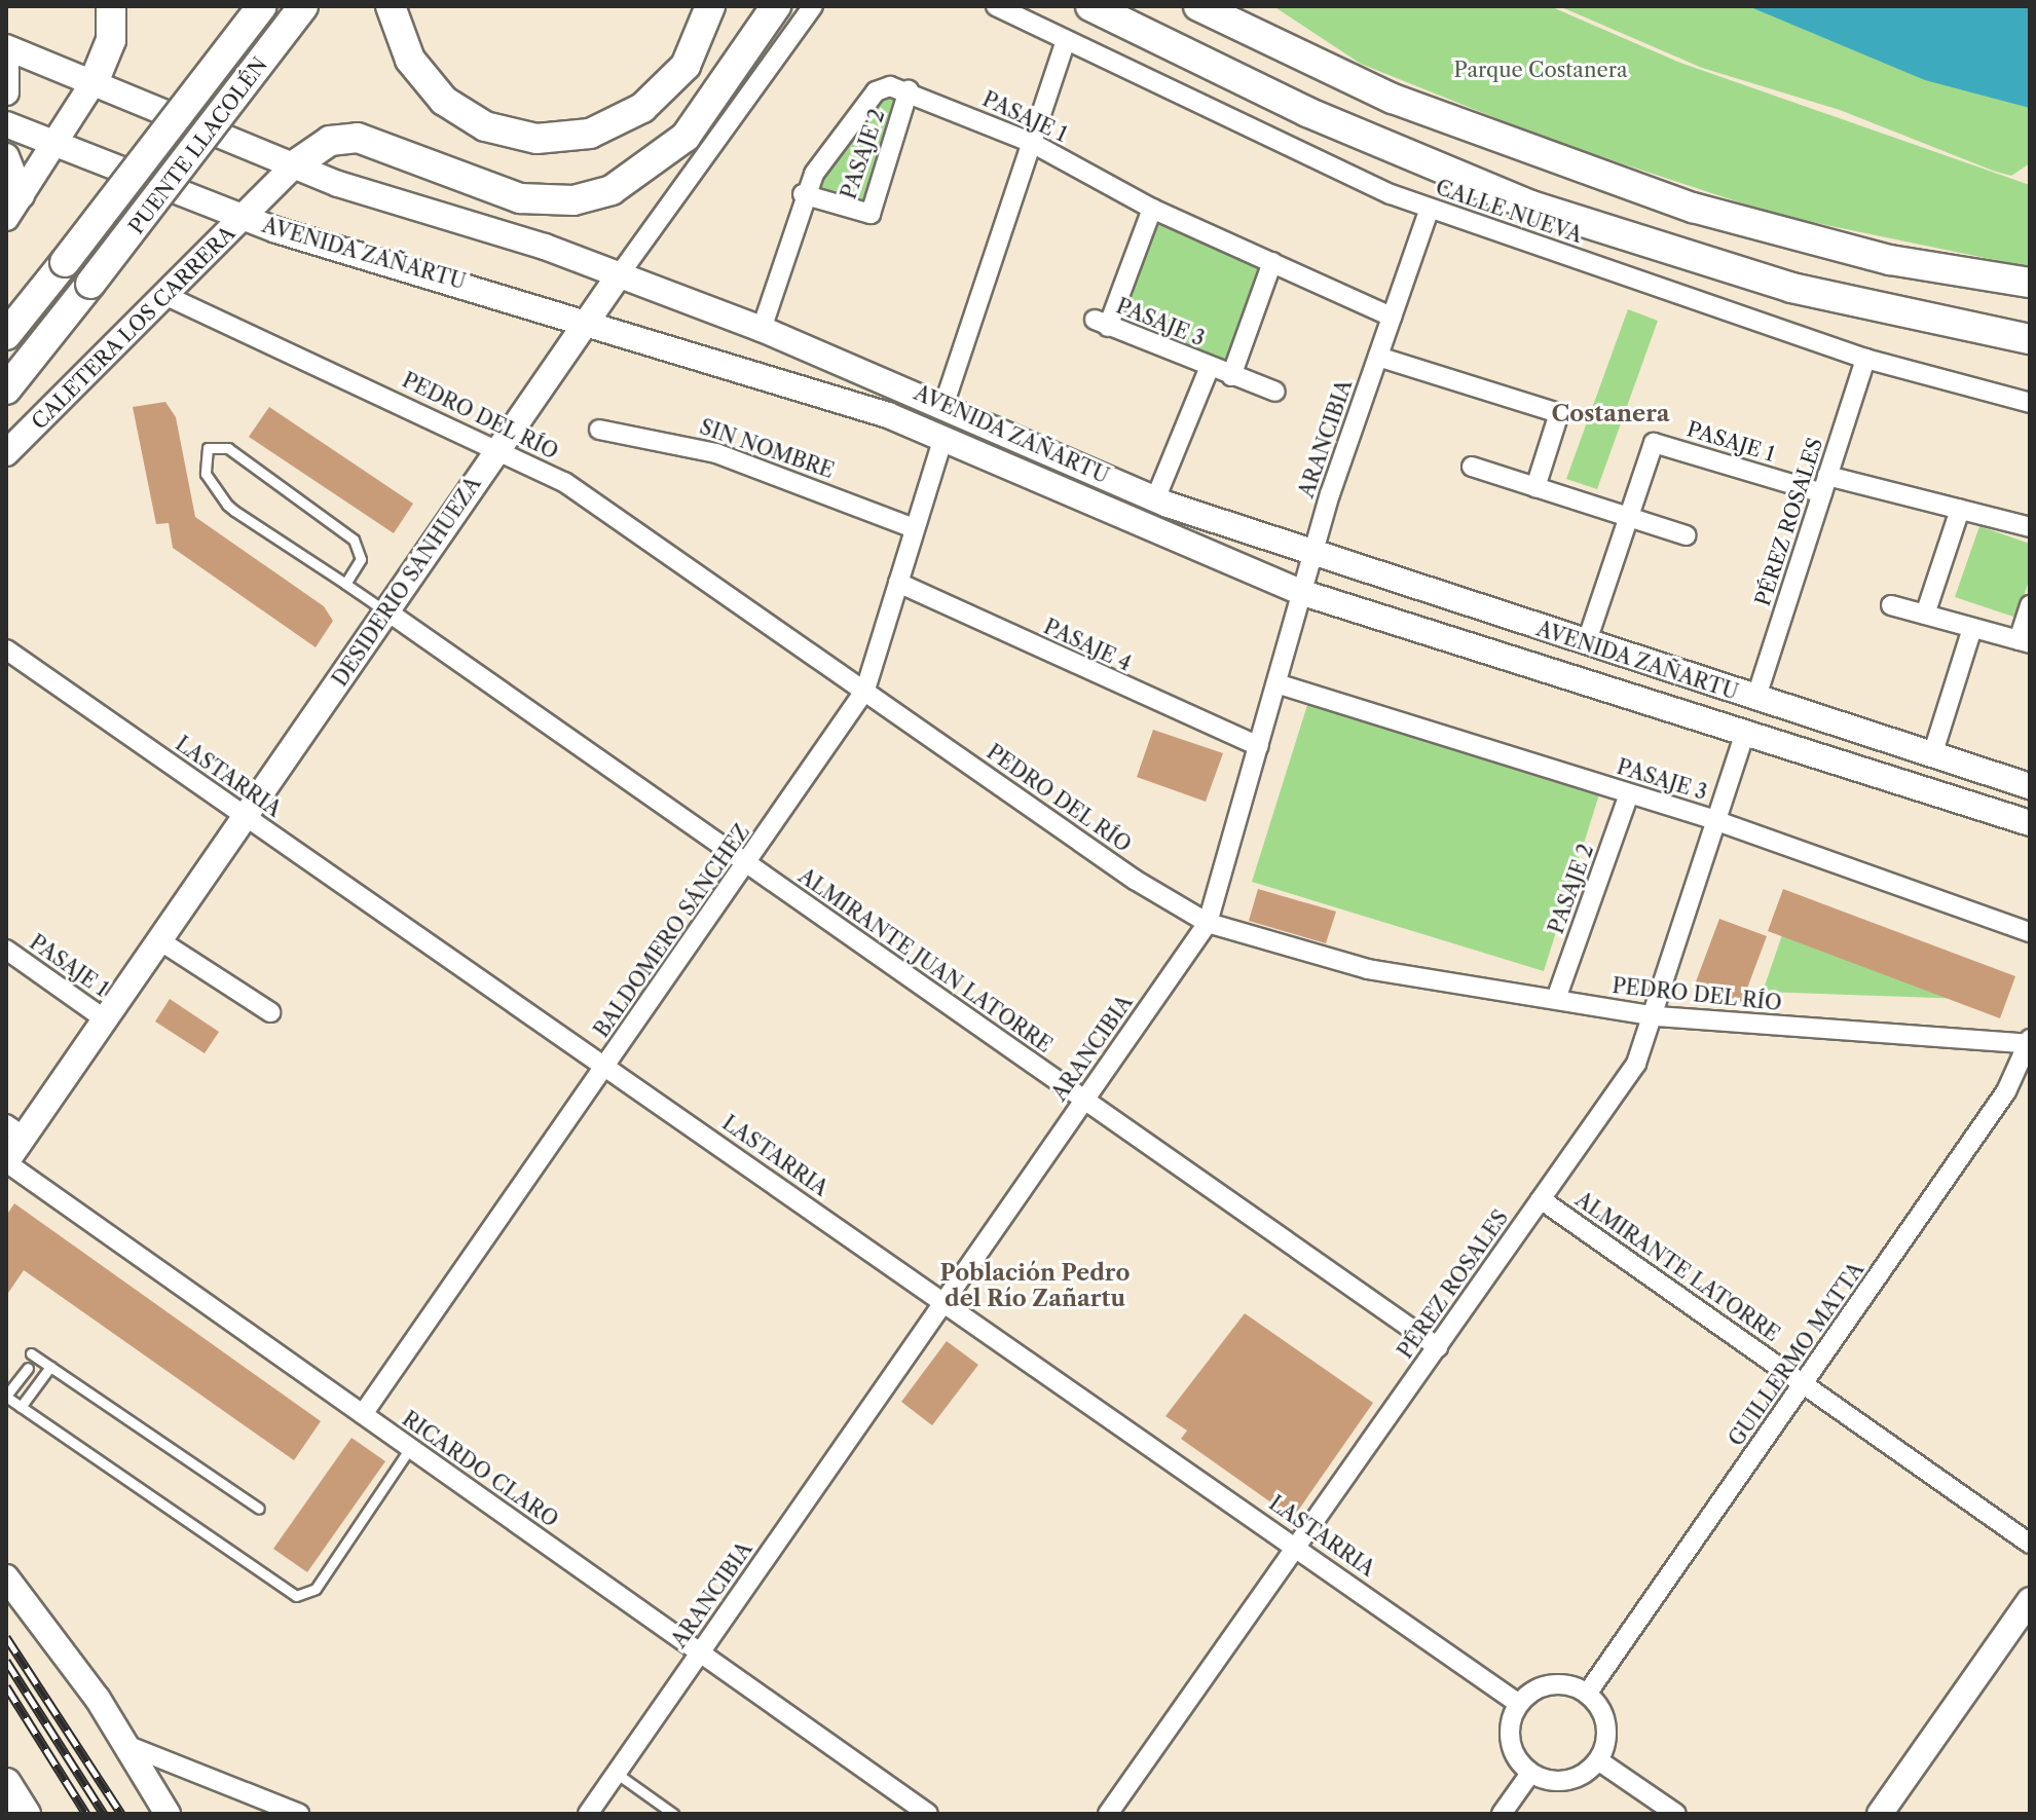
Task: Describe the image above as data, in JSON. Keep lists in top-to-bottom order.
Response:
{
  "streets": {
    "main road": ["PUENTE LLACOLÉN"],
    "street": [
      "PASAJE 1",
      "PASAJE 2",
      "CALLE NUEVA",
      "AVENIDA ZAÑARTU",
      "PASAJE 3",
      "CALETERA LOS CARRERA",
      "PEDRO DEL RÍO",
      "ARANCIBIA",
      "SIN NOMBRE",
      "PÉREZ ROSALES",
      "DESIDERIO SANHUEZA",
      "PASAJE 4",
      "LASTARRIA",
      "BALDOMERO SÁNCHEZ",
      "ALMIRANTE JUAN LATORRE",
      "ALMIRANTE LATORRE",
      "GUILLERMO MATTA",
      "RICARDO CLARO"
    ]
  },
  "crossings": [
    ["PASAJE 1", "PASAJE 2"],
    ["PASAJE 1", "PASAJE 3"],
    ["PASAJE 1", "ARANCIBIA"],
    ["PASAJE 1", "PÉREZ ROSALES"],
    ["PASAJE 1", "DESIDERIO SANHUEZA"],
    ["PASAJE 2", "PASAJE 3"],
    ["PASAJE 2", "PEDRO DEL RÍO"],
    ["CALLE NUEVA", "ARANCIBIA"],
    ["CALLE NUEVA", "PÉREZ ROSALES"],
    ["AVENIDA ZAÑARTU", "PASAJE 3"],
    ["AVENIDA ZAÑARTU", "CALETERA LOS CARRERA"],
    ["AVENIDA ZAÑARTU", "ARANCIBIA"],
    ["AVENIDA ZAÑARTU", "PÉREZ ROSALES"],
    ["AVENIDA ZAÑARTU", "DESIDERIO SANHUEZA"],
    ["AVENIDA ZAÑARTU", "BALDOMERO SÁNCHEZ"],
    ["PASAJE 3", "ARANCIBIA"],
    ["PASAJE 3", "PÉREZ ROSALES"],
    ["CALETERA LOS CARRERA", "PEDRO DEL RÍO"],
    ["PEDRO DEL RÍO", "ARANCIBIA"],
    ["PEDRO DEL RÍO", "PÉREZ ROSALES"],
    ["PEDRO DEL RÍO", "DESIDERIO SANHUEZA"],
    ["PEDRO DEL RÍO", "BALDOMERO SÁNCHEZ"],
    ["PEDRO DEL RÍO", "GUILLERMO MATTA"],
    ["ARANCIBIA", "PASAJE 4"],
    ["ARANCIBIA", "LASTARRIA"],
    ["ARANCIBIA", "ALMIRANTE JUAN LATORRE"],
    ["ARANCIBIA", "RICARDO CLARO"],
    ["SIN NOMBRE", "BALDOMERO SÁNCHEZ"],
    ["PÉREZ ROSALES", "LASTARRIA"],
    ["PÉREZ ROSALES", "ALMIRANTE JUAN LATORRE"],
    ["PÉREZ ROSALES", "ALMIRANTE LATORRE"],
    ["DESIDERIO SANHUEZA", "LASTARRIA"],
    ["DESIDERIO SANHUEZA", "ALMIRANTE JUAN LATORRE"],
    ["DESIDERIO SANHUEZA", "RICARDO CLARO"],
    ["PASAJE 4", "BALDOMERO SÁNCHEZ"],
    ["LASTARRIA", "BALDOMERO SÁNCHEZ"],
    ["LASTARRIA", "GUILLERMO MATTA"],
    ["BALDOMERO SÁNCHEZ", "ALMIRANTE JUAN LATORRE"],
    ["BALDOMERO SÁNCHEZ", "RICARDO CLARO"],
    ["ALMIRANTE LATORRE", "GUILLERMO MATTA"]
  ],
  "districts": ["Costanera", "Población Pedro del Río Zañartu"],
  "parks": ["Parque Costanera"]
}
